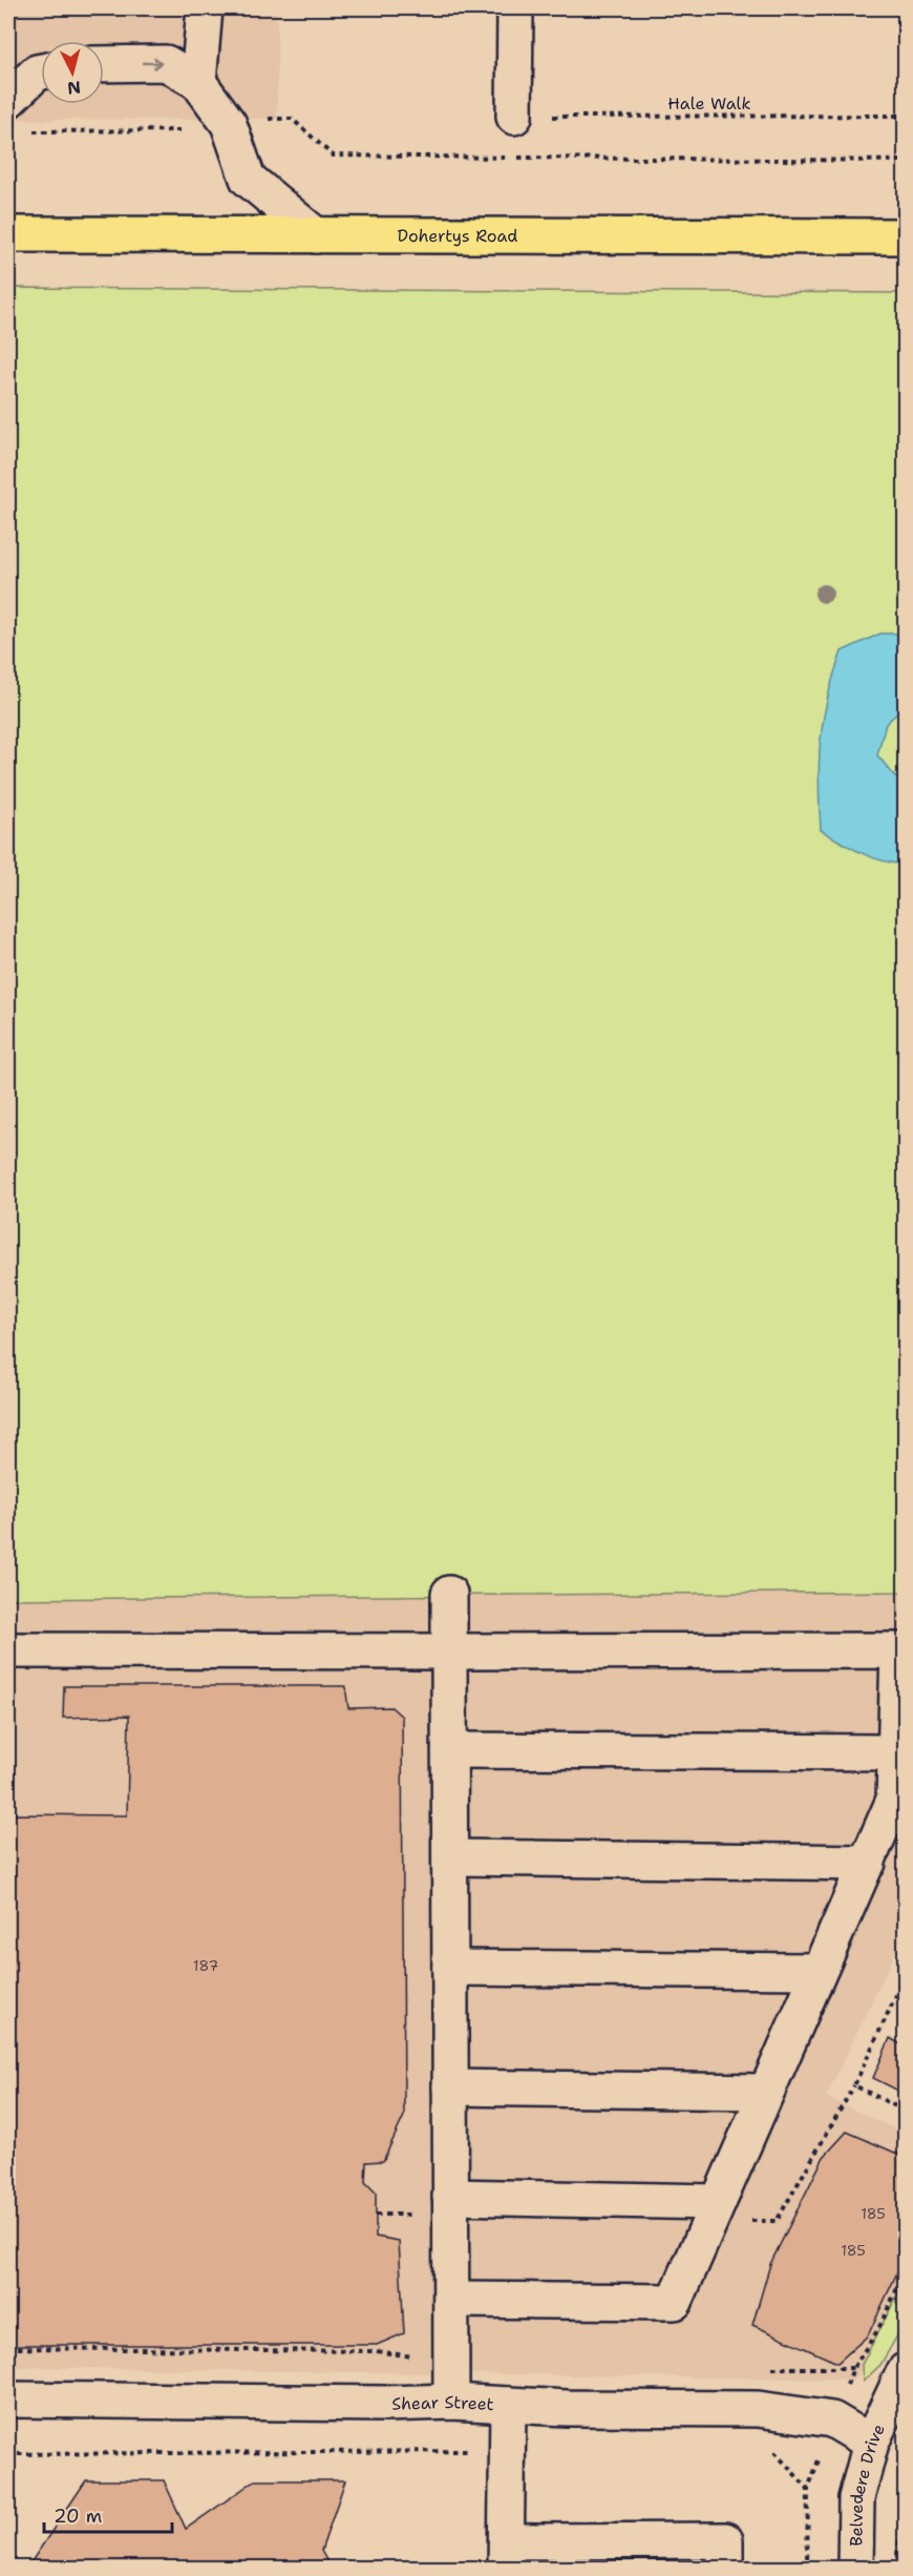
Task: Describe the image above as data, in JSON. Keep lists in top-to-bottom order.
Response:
{
  "streets": {
    "main road": ["Dohertys Road"],
    "street": ["Shear Street", "Belvedere Drive"],
    "path": ["Hale Walk"]
  },
  "crossings": [
    ["Shear Street", "Belvedere Drive"]
  ],
  "house_numbers": ["187", "185", "185"],
  "scale_bar": "20 m",
  "north": "bottom"
}
